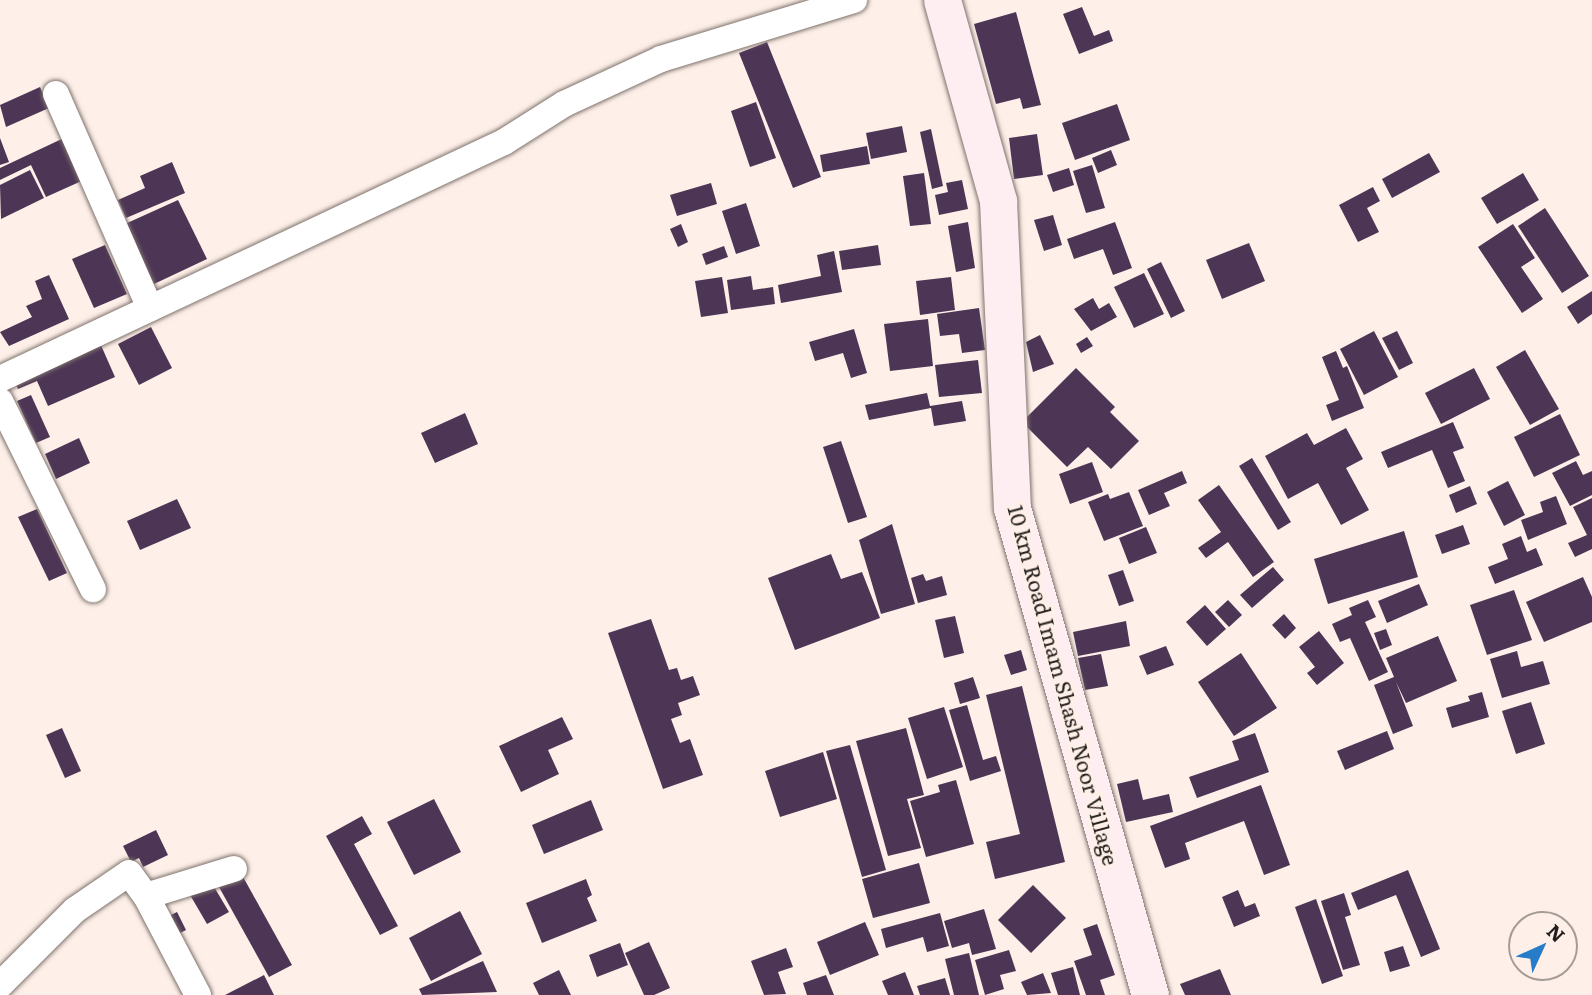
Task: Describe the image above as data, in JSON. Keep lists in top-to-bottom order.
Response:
{
  "streets": {
    "street": ["10 km Road Imam Shash Noor Village"]
  },
  "north": "top right"
}
